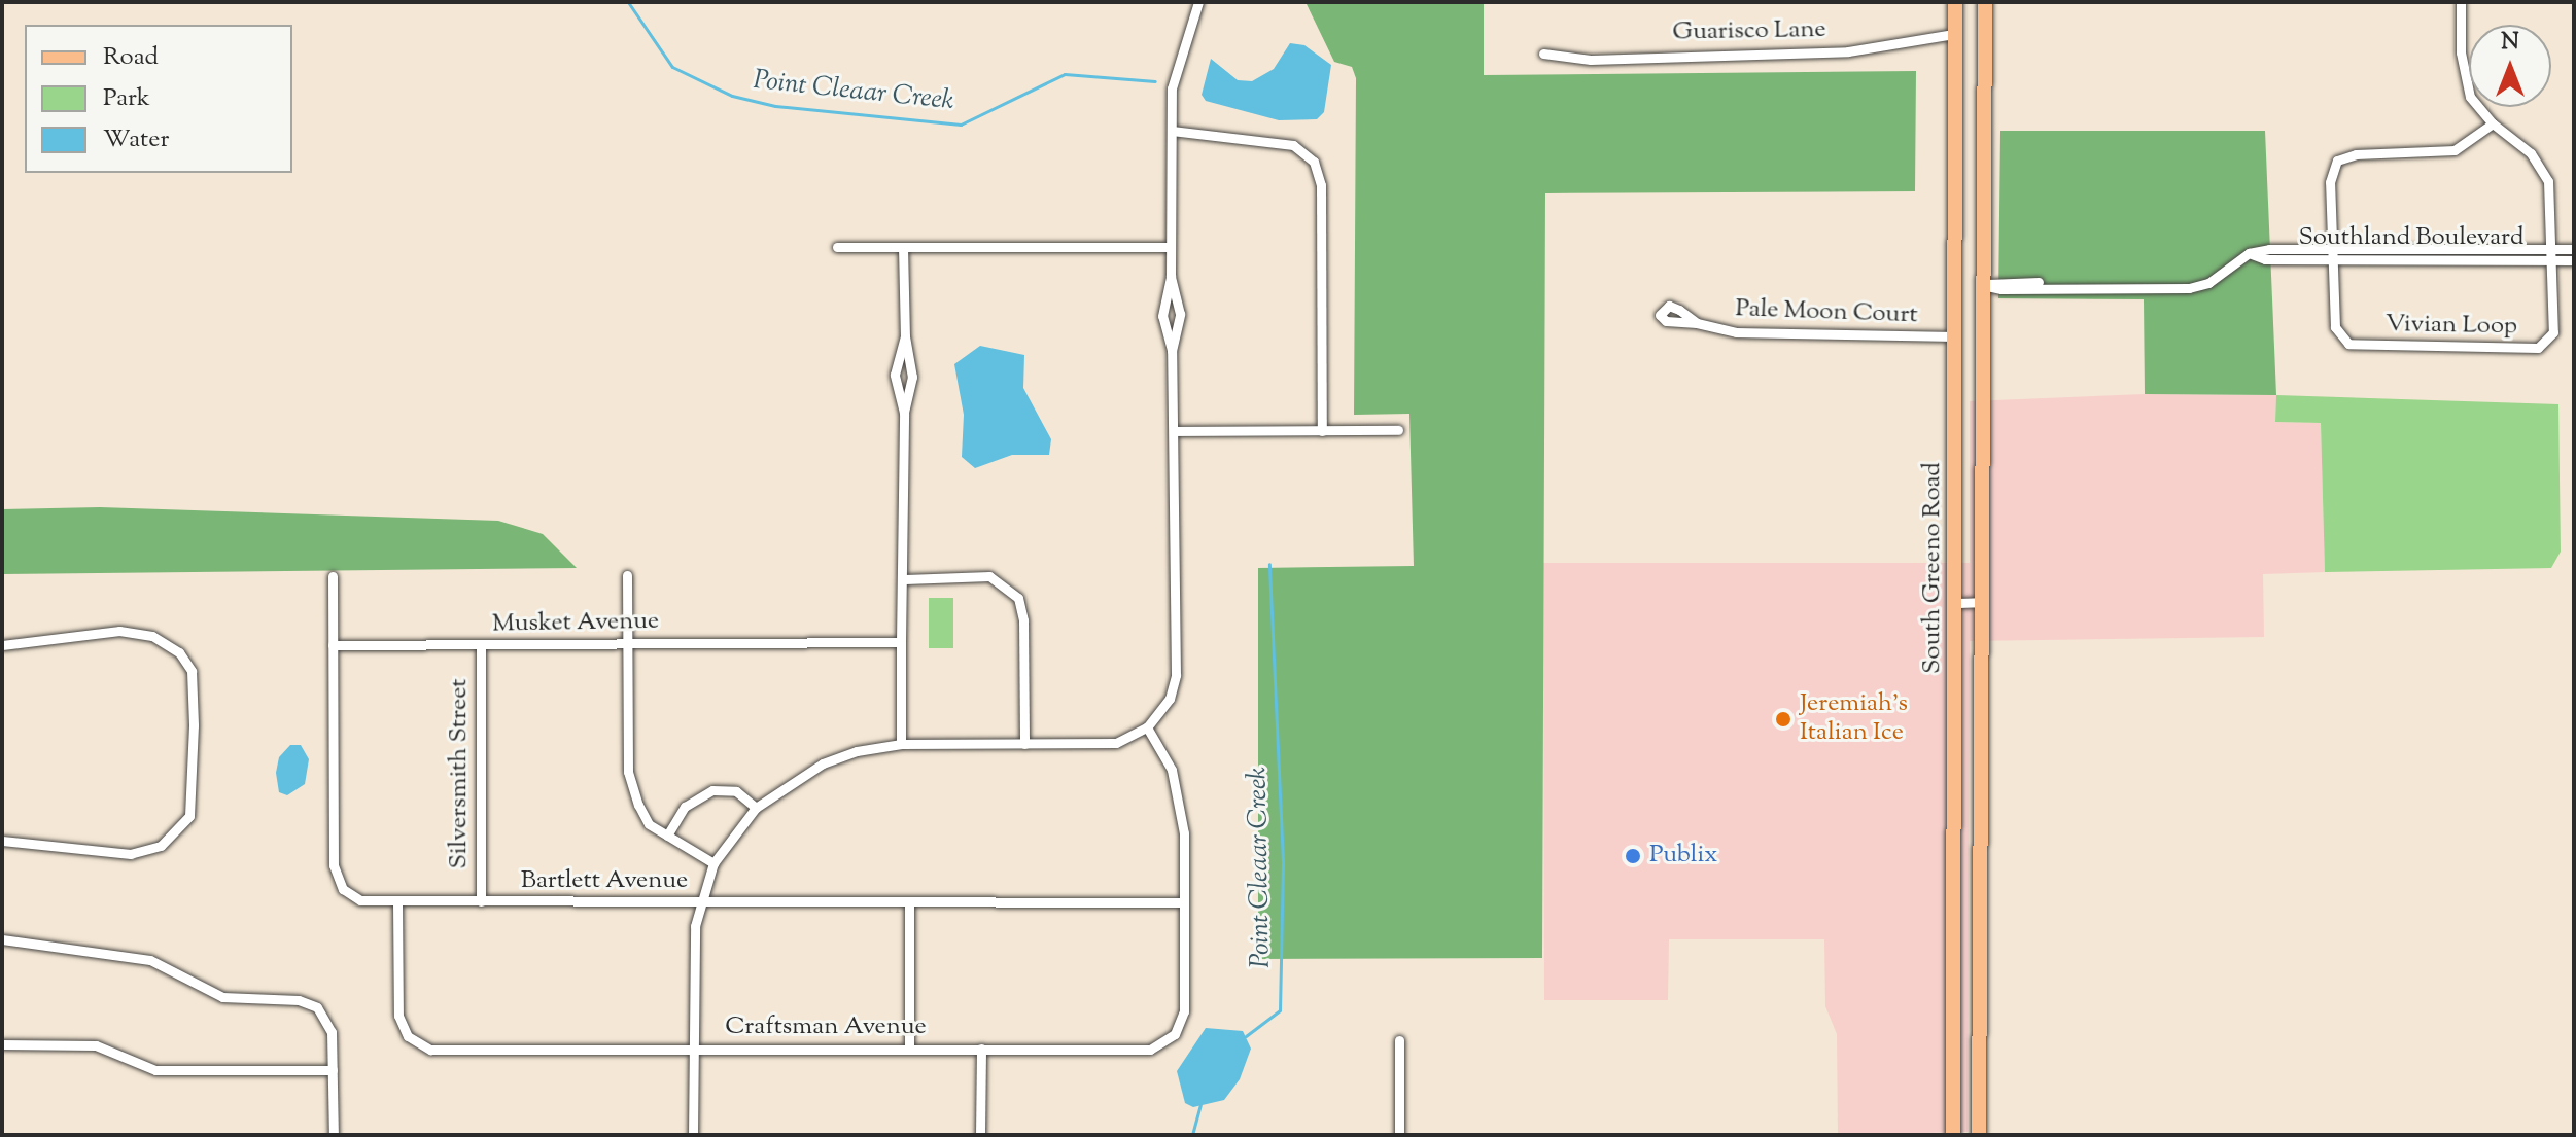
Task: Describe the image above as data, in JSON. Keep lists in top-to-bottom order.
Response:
{
  "streets": {
    "main road": ["South Greeno Road"],
    "street": [
      "Guarisco Lane",
      "Southland Boulevard",
      "Pale Moon Court",
      "Vivian Loop",
      "Musket Avenue",
      "Silversmith Street",
      "Bartlett Avenue",
      "Craftsman Avenue"
    ]
  },
  "crossings": [
    ["Guarisco Lane", "South Greeno Road"],
    ["Southland Boulevard", "Vivian Loop"],
    ["Southland Boulevard", "South Greeno Road"],
    ["Pale Moon Court", "South Greeno Road"],
    ["Musket Avenue", "Silversmith Street"],
    ["Musket Avenue", "Bartlett Avenue"],
    ["Silversmith Street", "Bartlett Avenue"],
    ["Bartlett Avenue", "Craftsman Avenue"]
  ],
  "water": ["Point Cleaar Creek"],
  "places": ["Jeremiah's Italian Ice", "Publix"],
  "legend": ["Road", "Park", "Water"],
  "north": "top"
}
